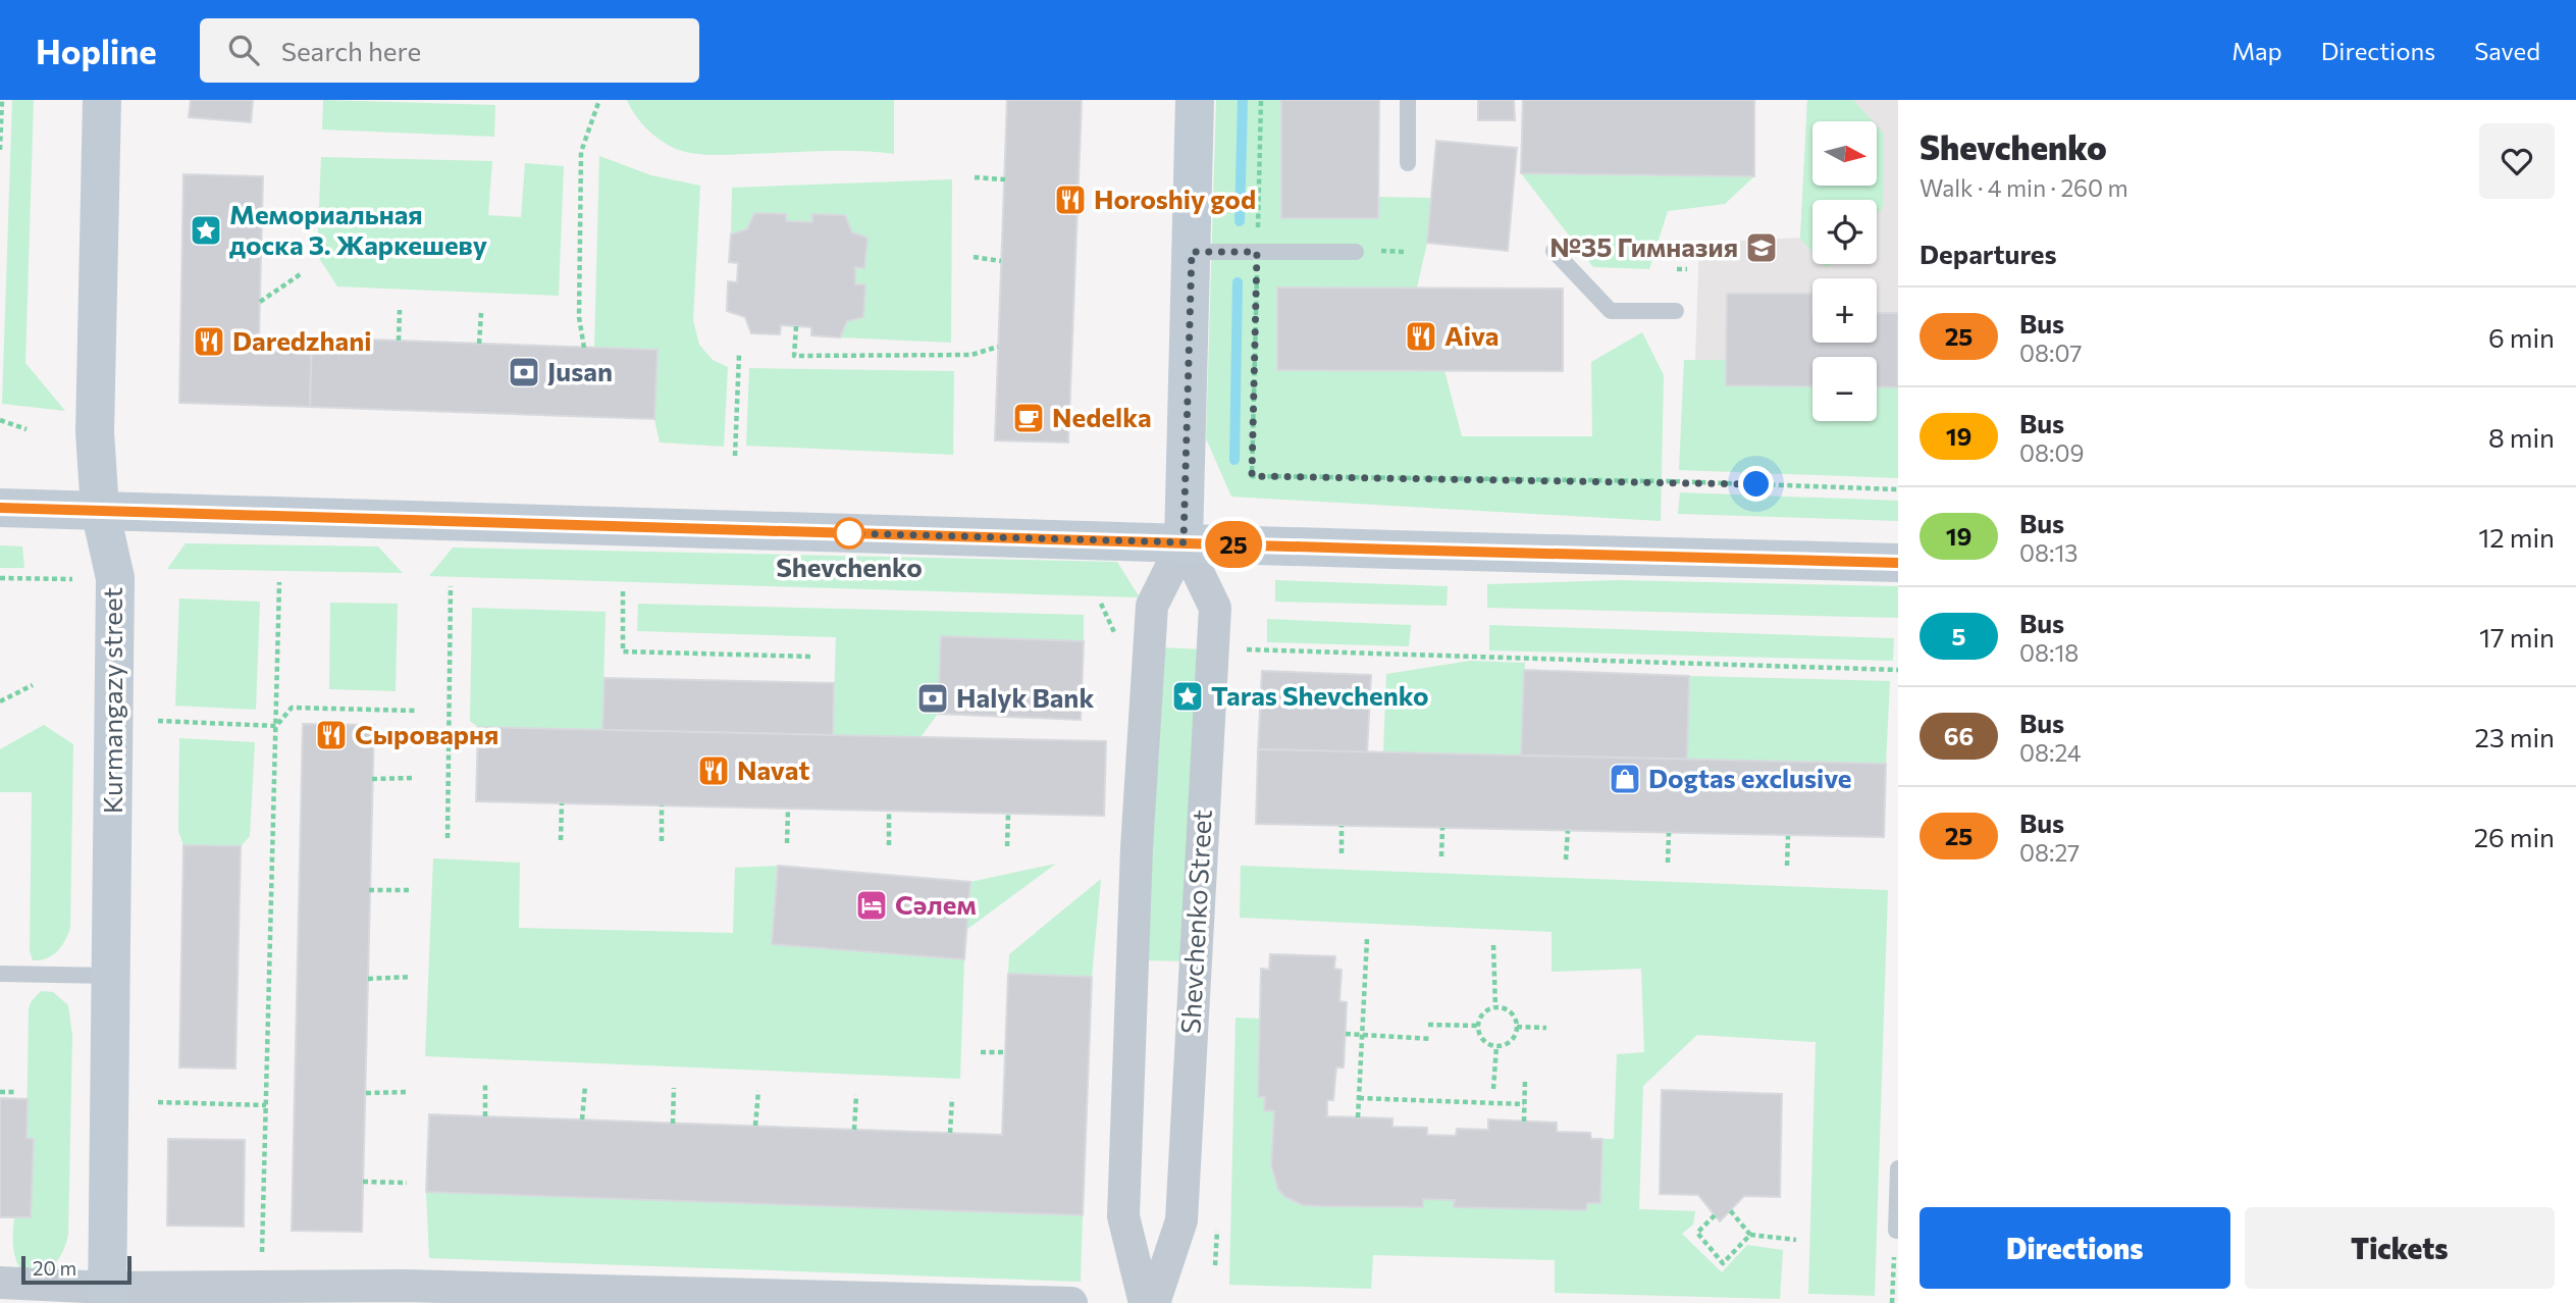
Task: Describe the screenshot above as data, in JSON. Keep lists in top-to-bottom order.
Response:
{
  "streets": {
    "main road": ["Kurmangazy street", "Shevchenko Street"]
  },
  "places": {
    "restaurant": [
      "Horoshiy god",
      "Aiva",
      "Daredzhani",
      "Сыроварня",
      "Navat"
    ],
    "place": ["Мемориальная доска З. Жаркешеву", "Taras Shevchenko"],
    "school or university": ["№35 Гимназия"],
    "bank": ["Jusan", "Halyk Bank"],
    "cafe": ["Nedelka"],
    "other": ["Shevchenko"],
    "shop": ["Dogtas exclusive"],
    "hotel": ["Сәлем"]
  },
  "lines": ["bus line 25"],
  "scale_bar": "20 m",
  "north": "right",
  "page": {
    "header": "Hopline",
    "search": "Search here",
    "nav": ["Map", "Directions", "Saved"],
    "on_map": "25",
    "heading": [
      ["Shevchenko", "Walk · 4 min · 260 m"],
      "Departures"
    ],
    "map_buttons": ["+", "−"],
    "list": [
      {
        "mark": "25",
        "name": "Bus",
        "note": "08:07",
        "value": "6 min"
      },
      {
        "mark": "19",
        "name": "Bus",
        "note": "08:09",
        "value": "8 min"
      },
      {
        "mark": "19",
        "name": "Bus",
        "note": "08:13",
        "value": "12 min"
      },
      {
        "mark": "5",
        "name": "Bus",
        "note": "08:18",
        "value": "17 min"
      },
      {
        "mark": "66",
        "name": "Bus",
        "note": "08:24",
        "value": "23 min"
      },
      {
        "mark": "25",
        "name": "Bus",
        "note": "08:27",
        "value": "26 min"
      }
    ],
    "buttons": ["Directions", "Tickets"],
    "scale": "20 m"
  }
}
